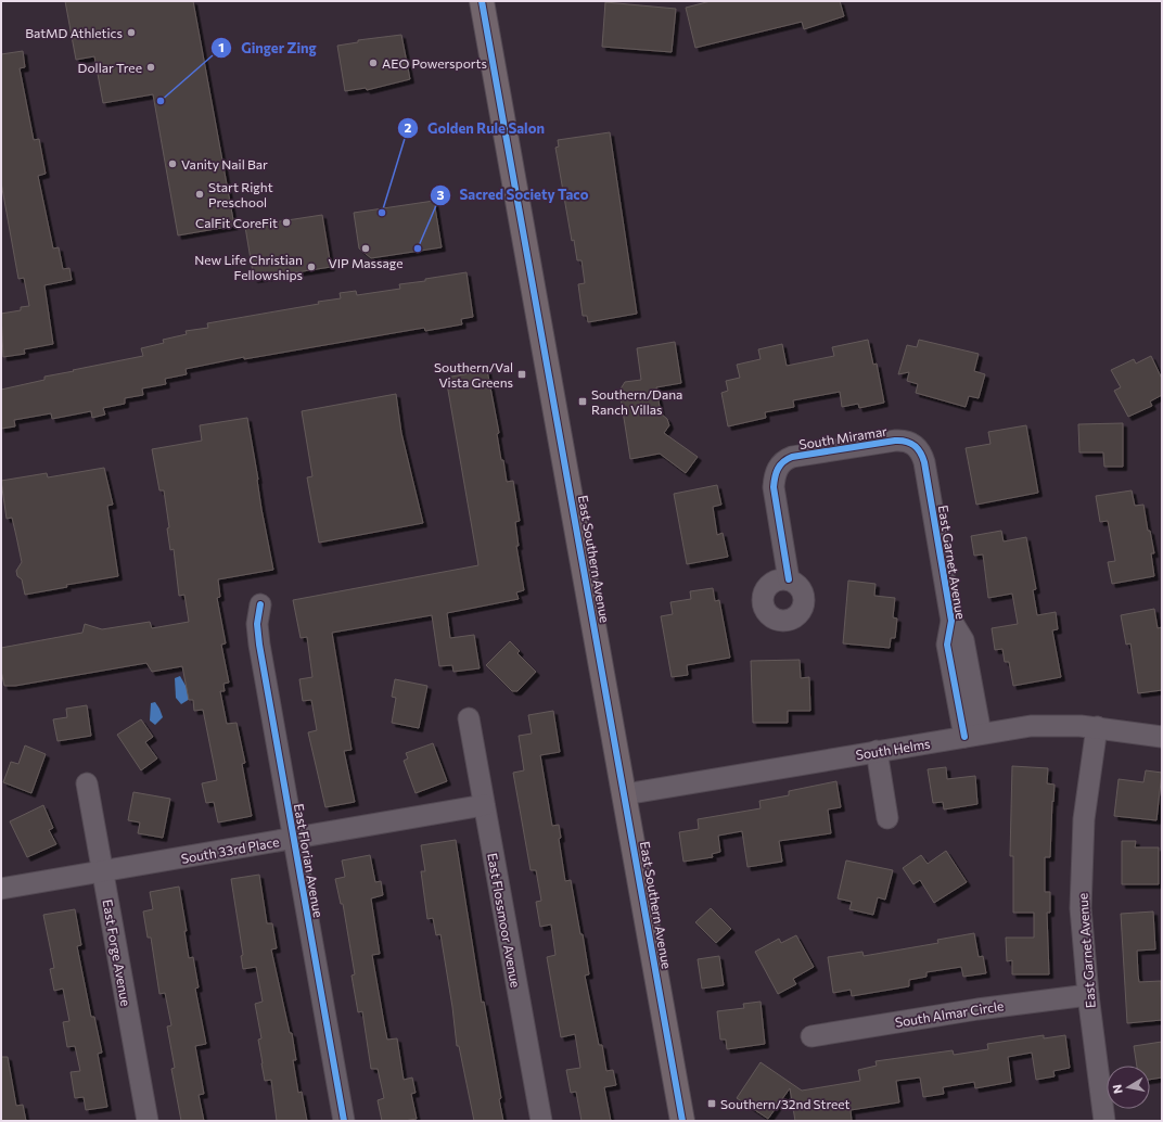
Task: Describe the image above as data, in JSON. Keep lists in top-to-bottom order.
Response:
{
  "streets": {
    "main road": ["East Southern Avenue"],
    "street": [
      "South Miramar",
      "East Garnet Avenue",
      "South Helms",
      "South 33rd Place",
      "East Florian Avenue",
      "East Flossmoor Avenue",
      "East Forge Avenue",
      "South Almar Circle"
    ]
  },
  "crossings": [
    ["South Miramar", "East Garnet Avenue"],
    ["East Southern Avenue", "South Helms"],
    ["East Garnet Avenue", "South Helms"],
    ["East Garnet Avenue", "South Almar Circle"],
    ["South 33rd Place", "East Florian Avenue"],
    ["South 33rd Place", "East Flossmoor Avenue"],
    ["South 33rd Place", "East Forge Avenue"]
  ],
  "places": {
    "other": [
      "BatMD Athletics",
      "AEO Powersports",
      "Dollar Tree",
      "Ginger Zing",
      "Vanity Nail Bar",
      "Start Right Preschool",
      "Golden Rule Salon",
      "CalFit CoreFit",
      "VIP Massage",
      "Sacred Society Taco",
      "New Life Christian Fellowships"
    ],
    "transit": ["Southern/Val Vista Greens", "Southern/Dana Ranch Villas", "Southern/32nd Street"]
  },
  "north": "left"
}
